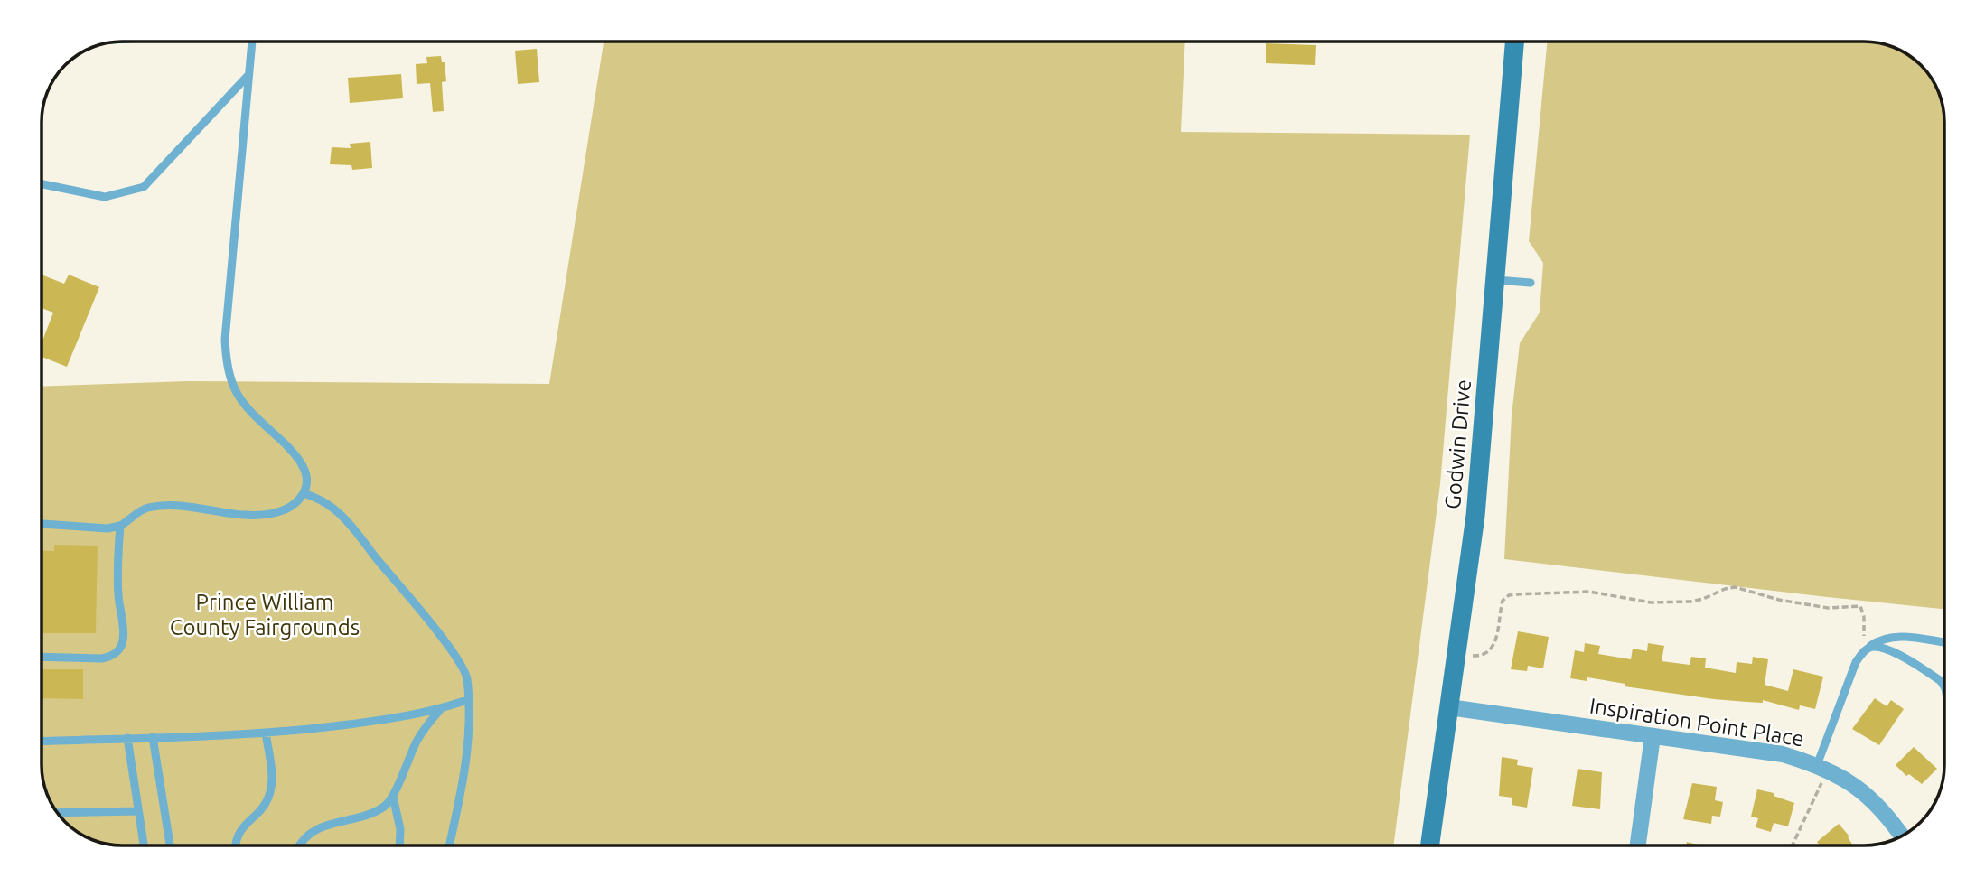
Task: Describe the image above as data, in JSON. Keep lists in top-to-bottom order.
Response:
{
  "streets": {
    "street": ["Godwin Drive", "Inspiration Point Place"]
  },
  "crossings": [
    ["Godwin Drive", "Inspiration Point Place"]
  ],
  "parks": ["Prince William County Fairgrounds"]
}
